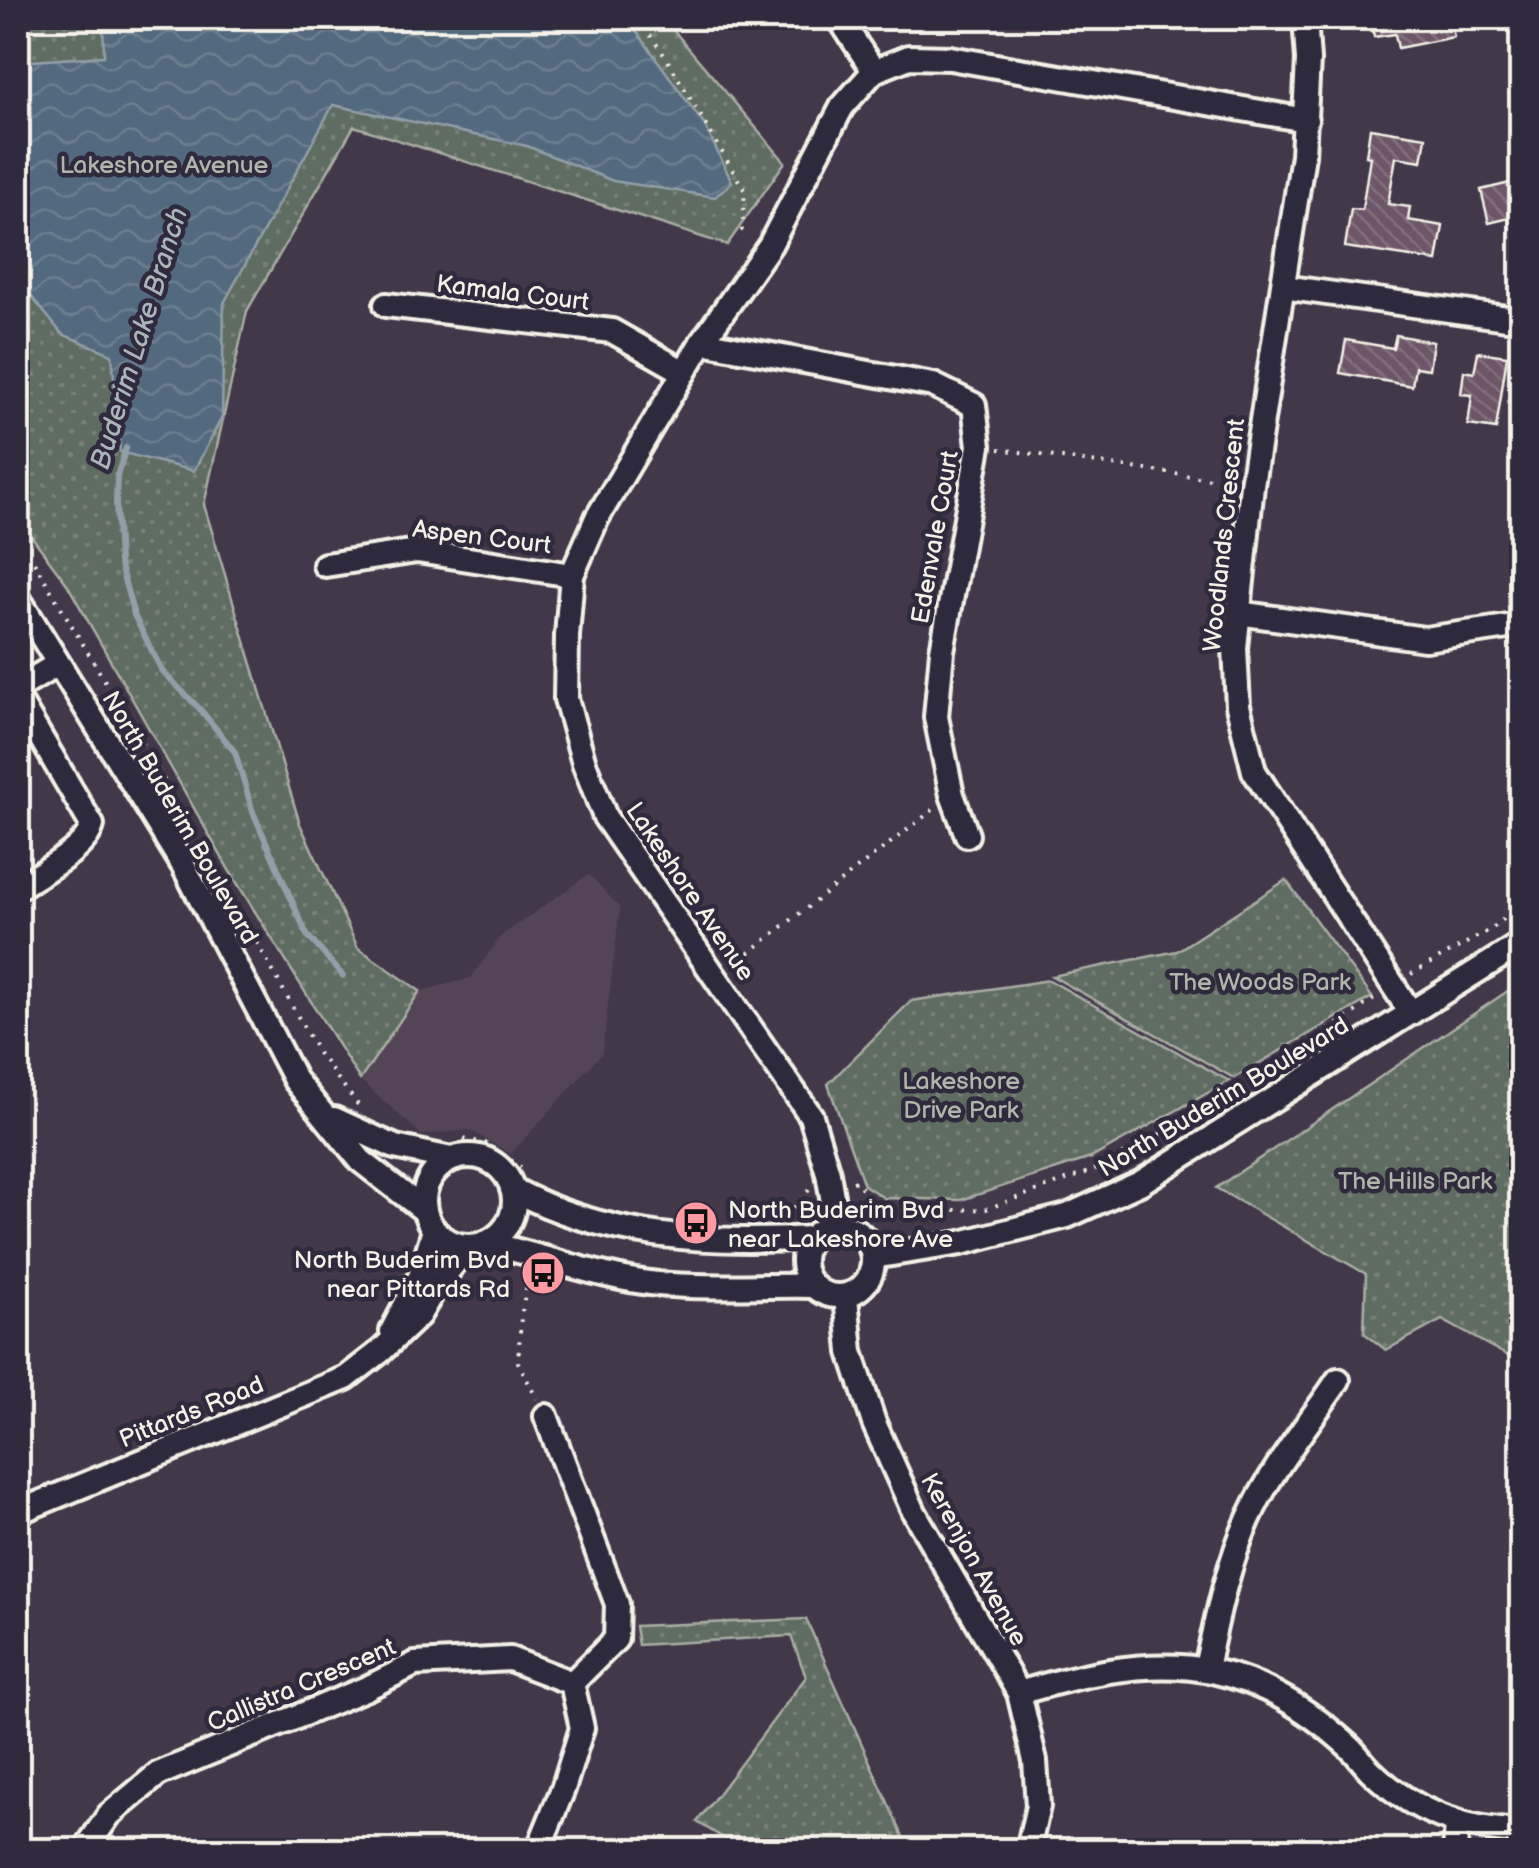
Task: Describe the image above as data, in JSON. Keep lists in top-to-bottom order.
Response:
{
  "streets": {
    "street": [
      "Kamala Court",
      "Woodlands Crescent",
      "Aspen Court",
      "Edenvale Court",
      "North Buderim Boulevard",
      "Lakeshore Avenue",
      "Pittards Road",
      "Kerenjon Avenue",
      "Callistra Crescent"
    ]
  },
  "crossings": [
    ["Kamala Court", "Lakeshore Avenue"],
    ["Woodlands Crescent", "North Buderim Boulevard"],
    ["Aspen Court", "Lakeshore Avenue"],
    ["Edenvale Court", "Lakeshore Avenue"],
    ["North Buderim Boulevard", "Lakeshore Avenue"],
    ["North Buderim Boulevard", "Pittards Road"],
    ["North Buderim Boulevard", "Kerenjon Avenue"],
    ["Lakeshore Avenue", "Kerenjon Avenue"]
  ],
  "water": ["Buderim Lake Branch"],
  "parks": [
    "Lakeshore Avenue",
    "The Woods Park",
    "Lakeshore Drive Park",
    "The Hills Park"
  ],
  "places": {
    "bus stop": ["North Buderim Bvd near Lakeshore Ave", "North Buderim Bvd near Pittards Rd"]
  }
}
